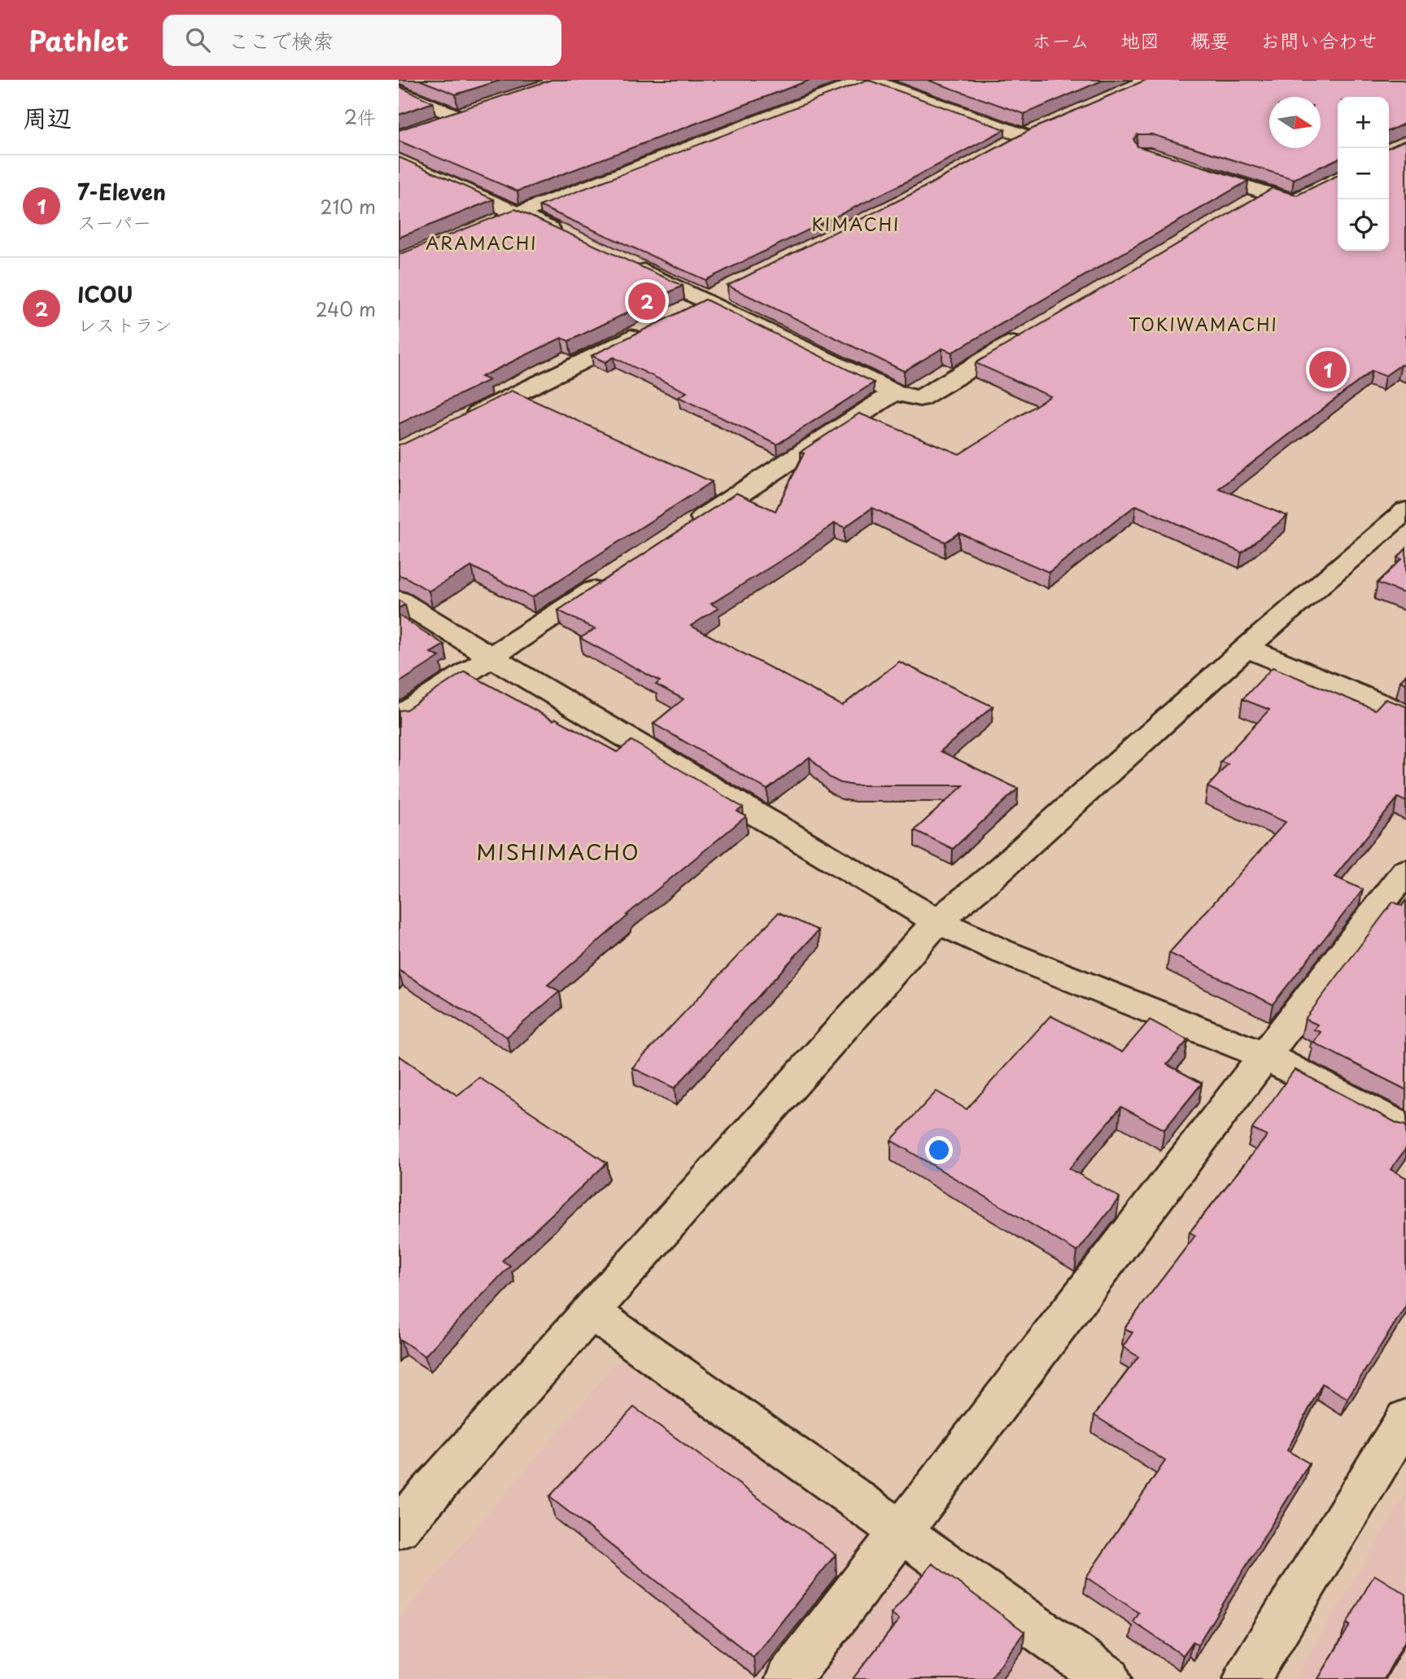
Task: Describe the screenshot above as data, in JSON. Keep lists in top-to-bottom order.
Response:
{
  "districts": [
    "KIMACHI",
    "ARAMACHI",
    "TOKIWAMACHI",
    "MISHIMACHO"
  ],
  "north": "right",
  "page": {
    "header": "Pathlet",
    "search": "ここで検索",
    "nav": [
      "ホーム",
      "地図",
      "概要",
      "お問い合わせ"
    ],
    "heading": ["周辺", "2件"],
    "map_buttons": ["+", "−"],
    "list": [
      {
        "mark": "1",
        "name": "7-Eleven",
        "note": "スーパー",
        "value": "210 m"
      },
      {
        "mark": "2",
        "name": "ICOU",
        "note": "レストラン",
        "value": "240 m"
      }
    ],
    "pins": ["2", "1"]
  }
}
